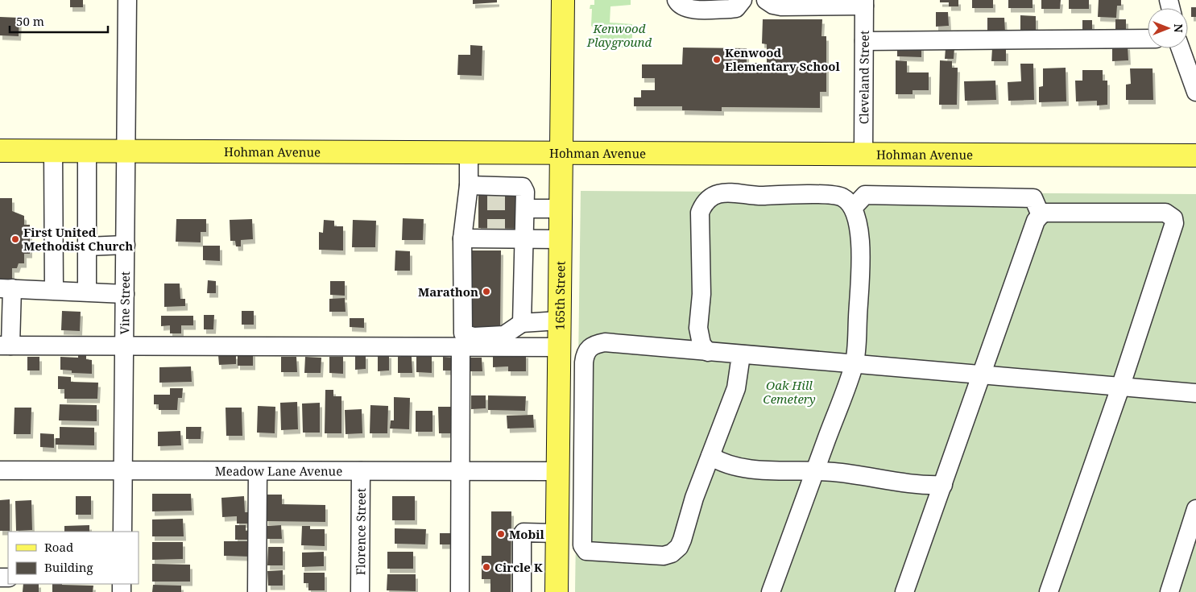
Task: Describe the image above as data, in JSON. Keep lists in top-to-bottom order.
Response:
{
  "streets": {
    "main road": ["Hohman Avenue", "165th Street"],
    "street": [
      "Cleveland Street",
      "Vine Street",
      "Meadow Lane Avenue",
      "Florence Street"
    ]
  },
  "crossings": [
    ["Cleveland Street", "Hohman Avenue"],
    ["Hohman Avenue", "165th Street"],
    ["Hohman Avenue", "Vine Street"],
    ["165th Street", "Meadow Lane Avenue"],
    ["Vine Street", "Meadow Lane Avenue"],
    ["Meadow Lane Avenue", "Florence Street"]
  ],
  "parks": ["Kenwood Playground", "Oak Hill Cemetery"],
  "places": [
    "Kenwood Elementary School",
    "First United Methodist Church",
    "Marathon",
    "Mobil",
    "Circle K"
  ],
  "legend": ["Road", "Building"],
  "scale_bar": "50 m",
  "north": "right"
}
